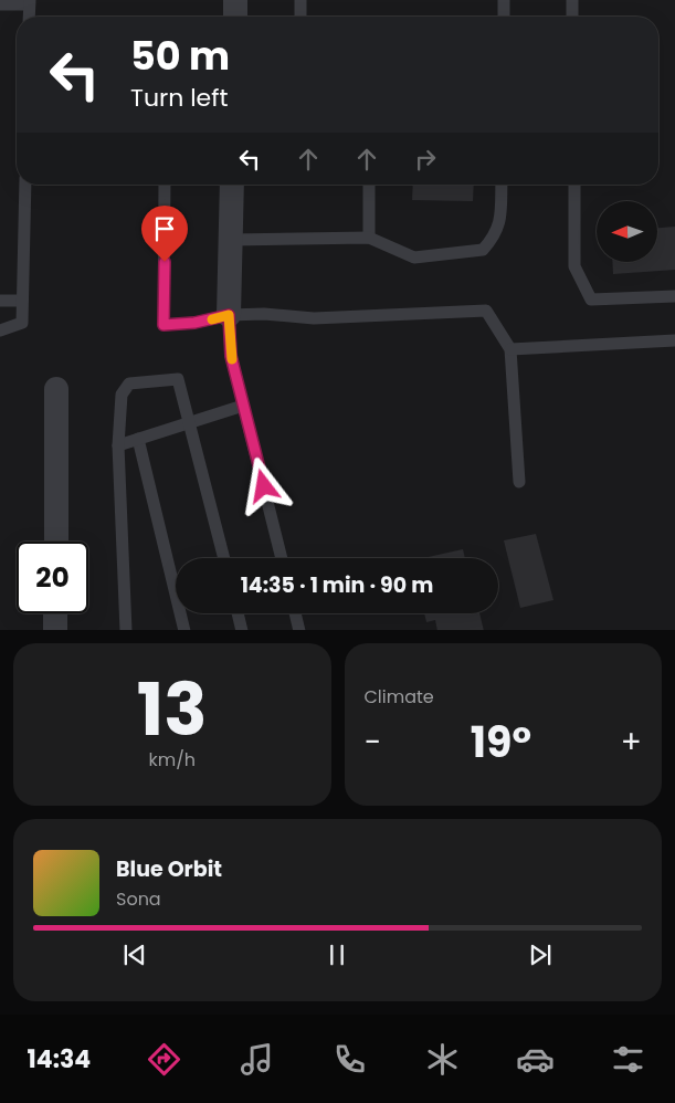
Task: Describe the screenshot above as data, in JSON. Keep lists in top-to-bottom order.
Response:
{
  "north": "left",
  "page": {
    "turn": ["50 m", "Turn left"],
    "limit": "20",
    "trip": "14:35 · 1 min · 90 m",
    "tile": [
      ["13", "km/h"],
      "Climate"
    ],
    "heat": ["−", "19°", "+"],
    "song": ["Blue Orbit", "Sona"],
    "tabs": "14:34"
  }
}
